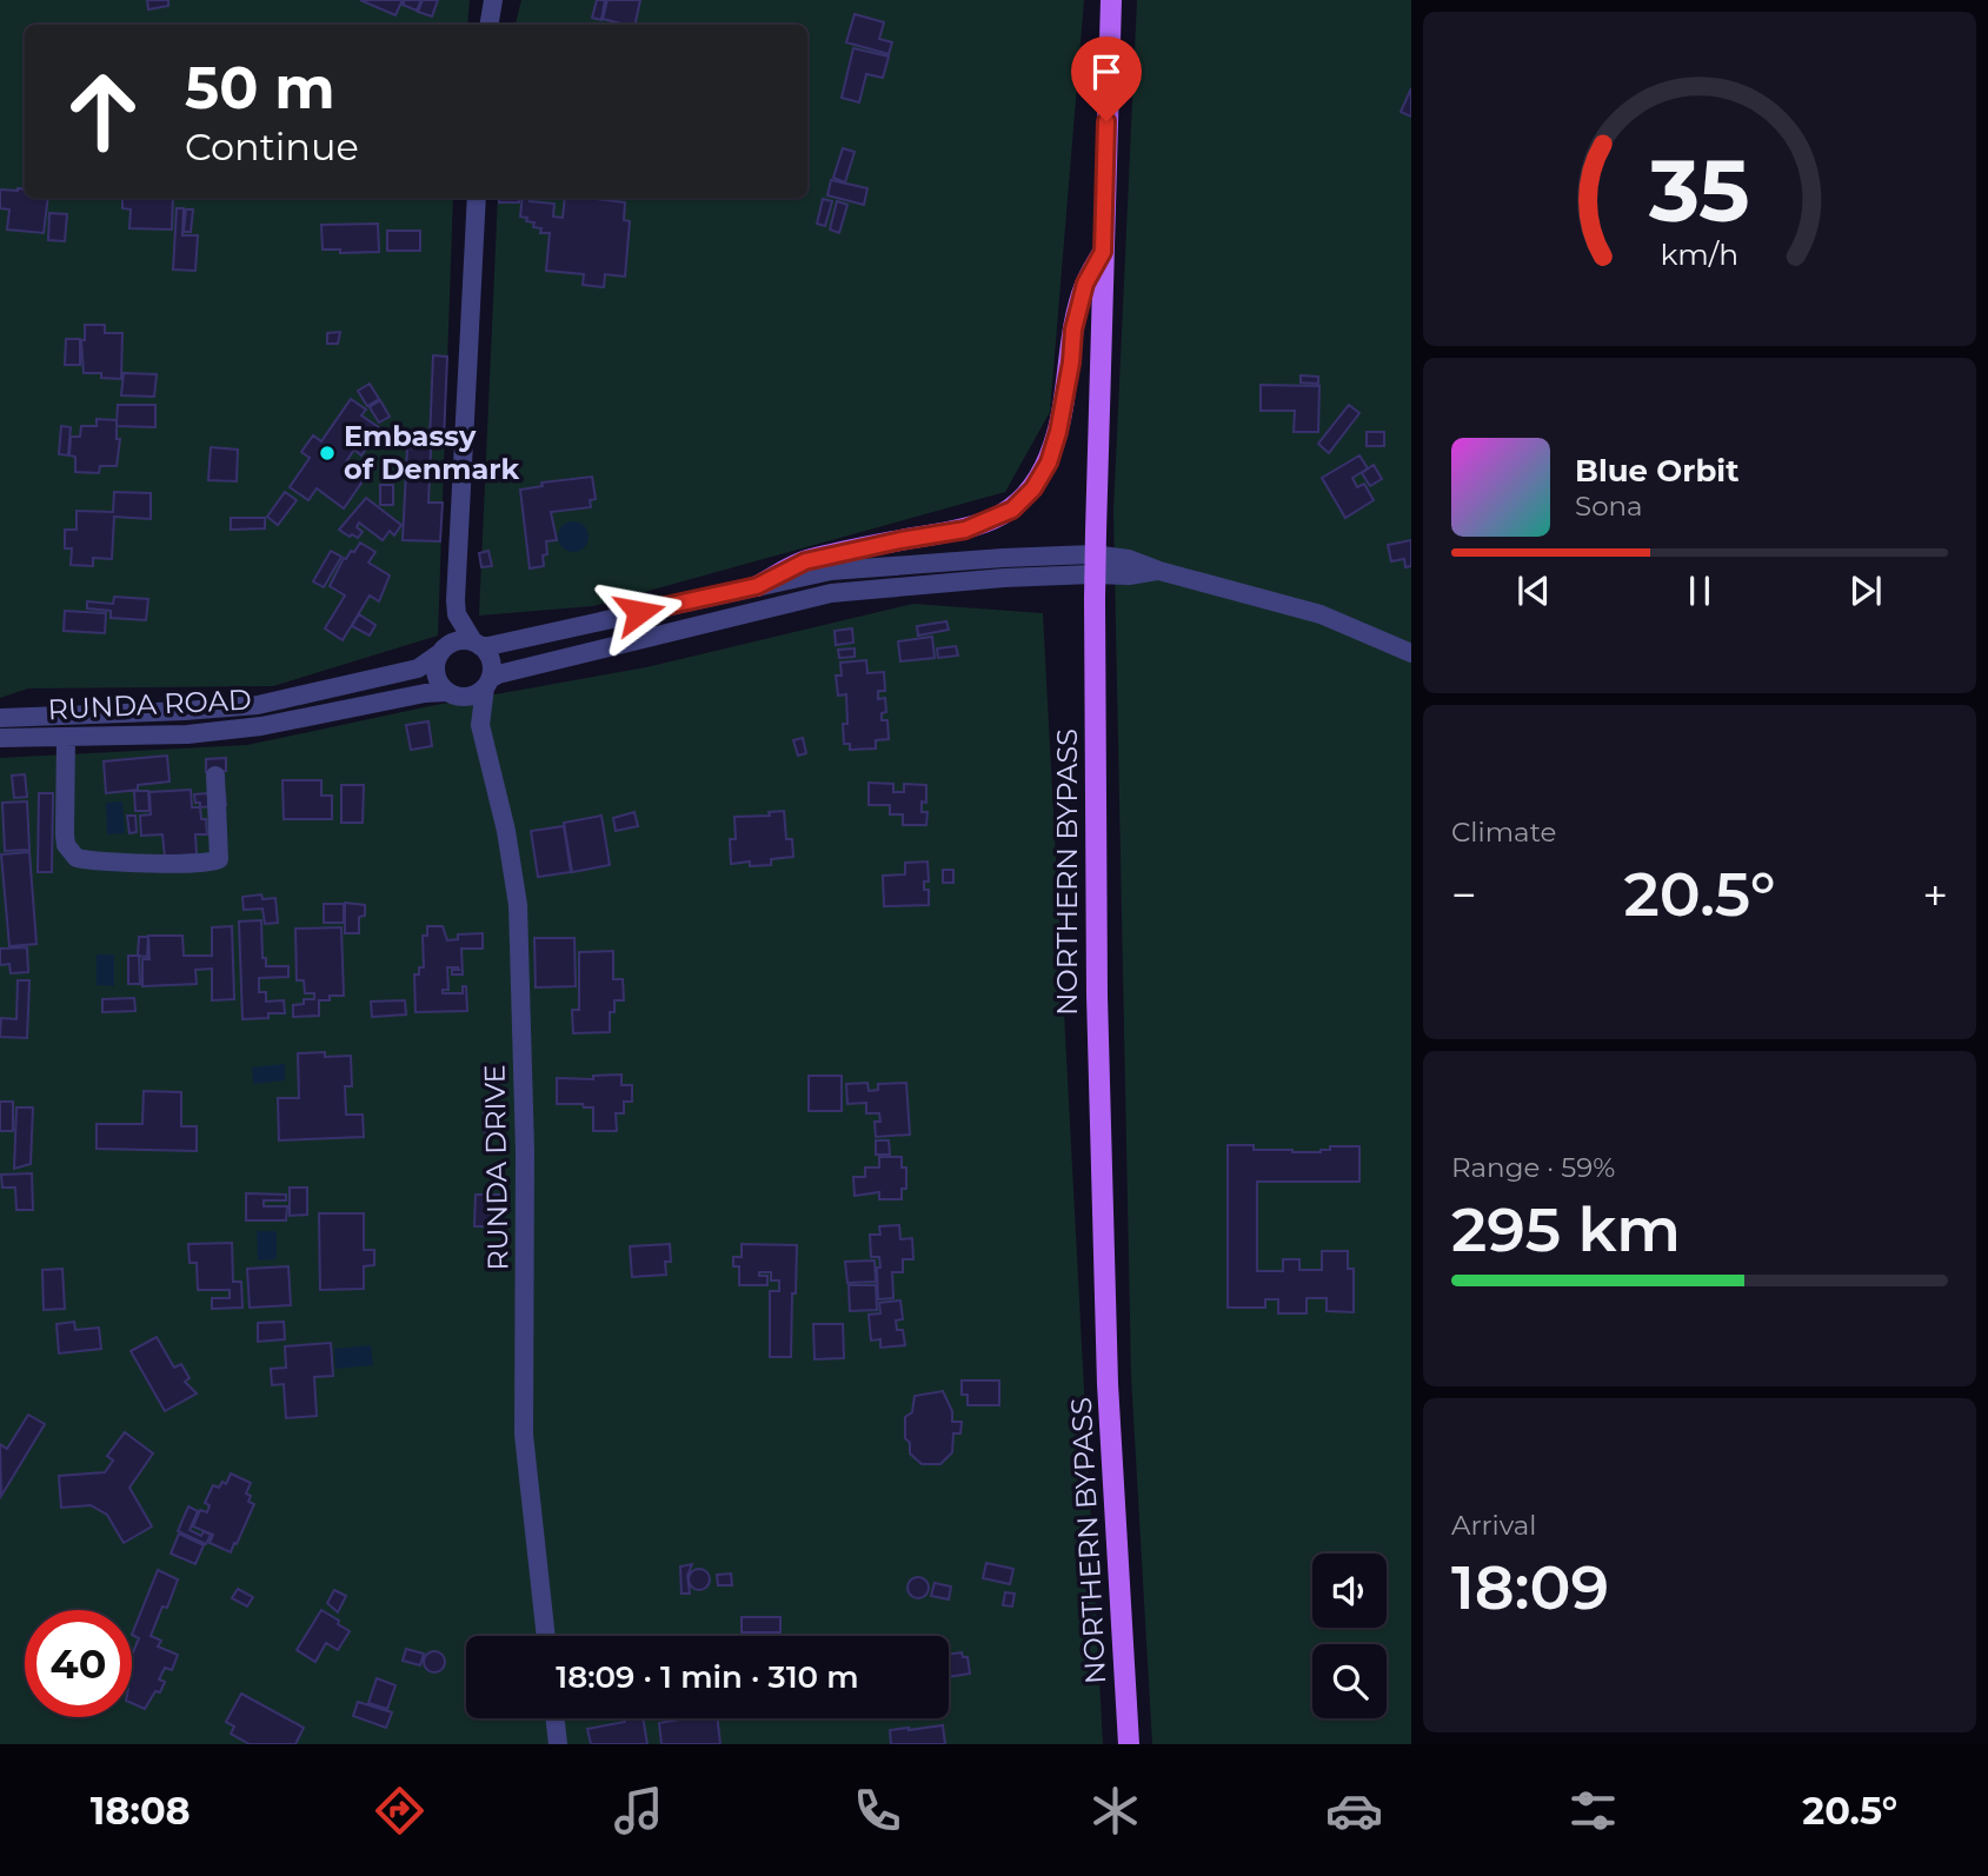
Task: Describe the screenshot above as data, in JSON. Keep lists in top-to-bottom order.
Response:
{
  "streets": {
    "main road": ["NORTHERN BYPASS"],
    "street": ["RUNDA ROAD", "RUNDA DRIVE"]
  },
  "crossings": [
    ["RUNDA ROAD", "RUNDA DRIVE"]
  ],
  "places": ["Embassy of Denmark"],
  "page": {
    "turn": ["50 m", "Continue"],
    "song": ["Blue Orbit", "Sona"],
    "tile": [
      "Climate",
      ["Range · 59%", "295 km"],
      ["Arrival", "18:09"]
    ],
    "heat": ["−", "20.5°", "+"],
    "limit": "40",
    "trip": "18:09 · 1 min · 310 m",
    "tabs": ["18:08", "20.5°"],
    "gauge": ["35", "km/h"]
  }
}
